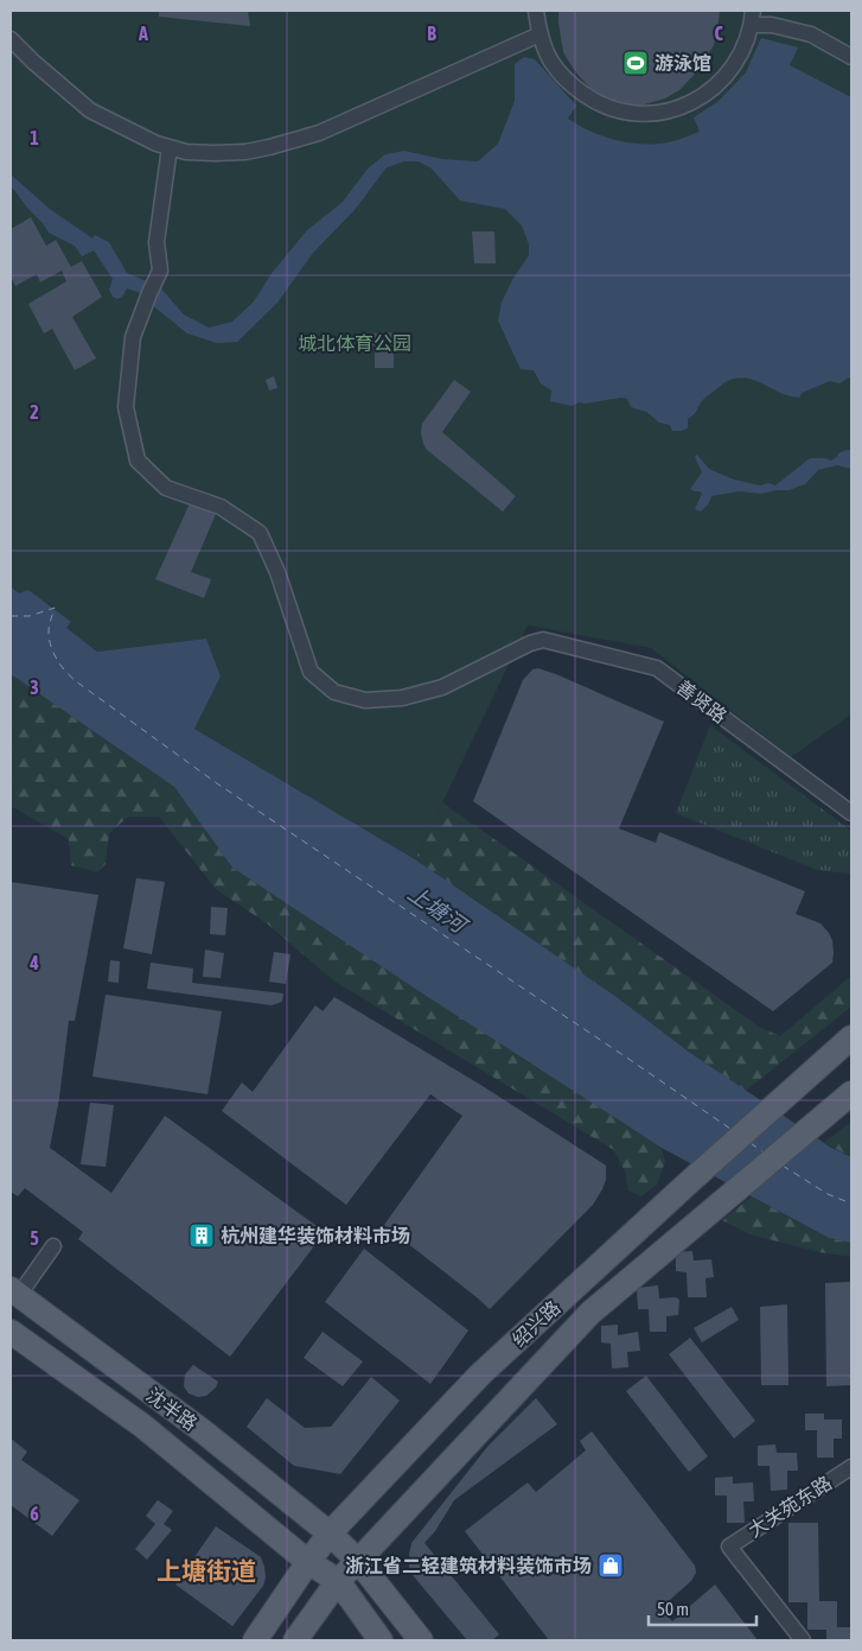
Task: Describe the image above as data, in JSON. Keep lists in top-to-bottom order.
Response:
{
  "streets": {
    "main road": ["绍兴路", "沈半路"],
    "street": ["善贤路", "大关苑东路"]
  },
  "crossings": [
    ["绍兴路", "沈半路"]
  ],
  "districts": ["上塘街道"],
  "water": ["上塘河"],
  "parks": ["城北体育公园"],
  "places": {
    "sports": ["游泳馆"],
    "building": ["杭州建华装饰材料市场"],
    "shop": ["浙江省二轻建筑材料装饰市场"]
  },
  "scale_bar": "50 m",
  "grid": {
    "columns": ["A", "B", "C"],
    "rows": [
      "1",
      "2",
      "3",
      "4",
      "5",
      "6"
    ]
  }
}
